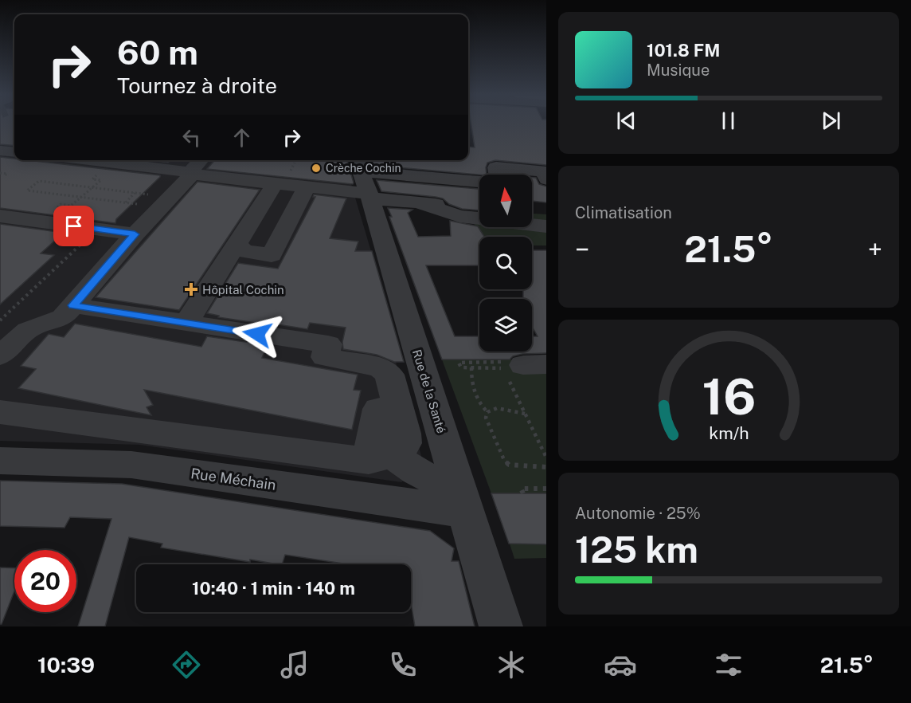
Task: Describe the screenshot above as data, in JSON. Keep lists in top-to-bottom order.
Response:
{
  "streets": {
    "street": ["Rue de la Santé", "Rue Méchain"]
  },
  "crossings": [
    ["Rue de la Santé", "Rue Méchain"]
  ],
  "places": {
    "other": ["Crèche Cochin"],
    "health": ["Hôpital Cochin"]
  },
  "north": "top",
  "page": {
    "turn": ["60 m", "Tournez à droite"],
    "song": ["101.8 FM", "Musique"],
    "tile": [
      "Climatisation",
      ["Autonomie · 25%", "125 km"]
    ],
    "heat": ["−", "21.5°", "+"],
    "limit": "20",
    "trip": "10:40 · 1 min · 140 m",
    "tabs": ["10:39", "21.5°"],
    "gauge": ["16", "km/h"]
  }
}
